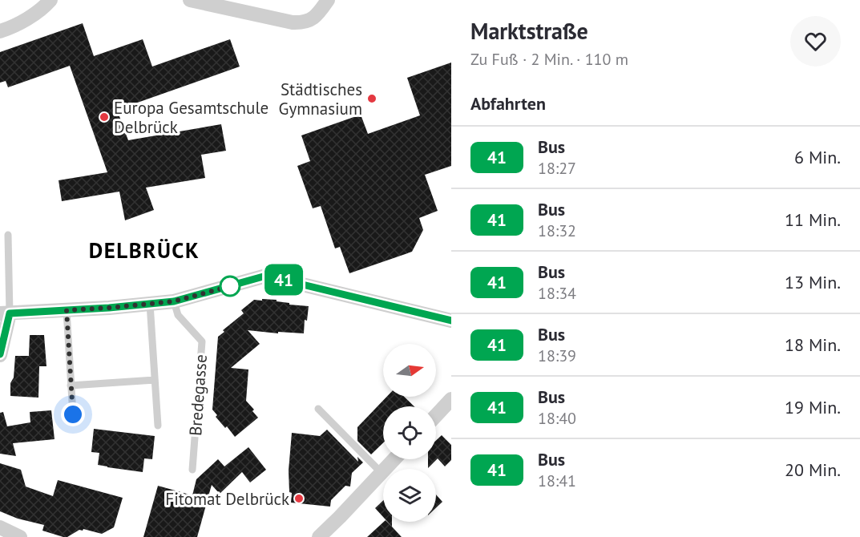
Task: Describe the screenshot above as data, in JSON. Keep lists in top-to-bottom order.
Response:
{
  "streets": {
    "lane": ["Bredegasse"]
  },
  "districts": ["DELBRÜCK"],
  "places": ["Städtisches Gymnasium", "Europa Gesamtschule Delbrück", "Fitomat Delbrück"],
  "lines": ["bus line 41"],
  "north": "right",
  "page": {
    "on_map": "41",
    "heading": [
      ["Marktstraße", "Zu Fuß · 2 Min. · 110 m"],
      "Abfahrten"
    ],
    "list": [
      {
        "mark": "41",
        "name": "Bus",
        "note": "18:27",
        "value": "6 Min."
      },
      {
        "mark": "41",
        "name": "Bus",
        "note": "18:32",
        "value": "11 Min."
      },
      {
        "mark": "41",
        "name": "Bus",
        "note": "18:34",
        "value": "13 Min."
      },
      {
        "mark": "41",
        "name": "Bus",
        "note": "18:39",
        "value": "18 Min."
      },
      {
        "mark": "41",
        "name": "Bus",
        "note": "18:40",
        "value": "19 Min."
      },
      {
        "mark": "41",
        "name": "Bus",
        "note": "18:41",
        "value": "20 Min."
      }
    ]
  }
}
